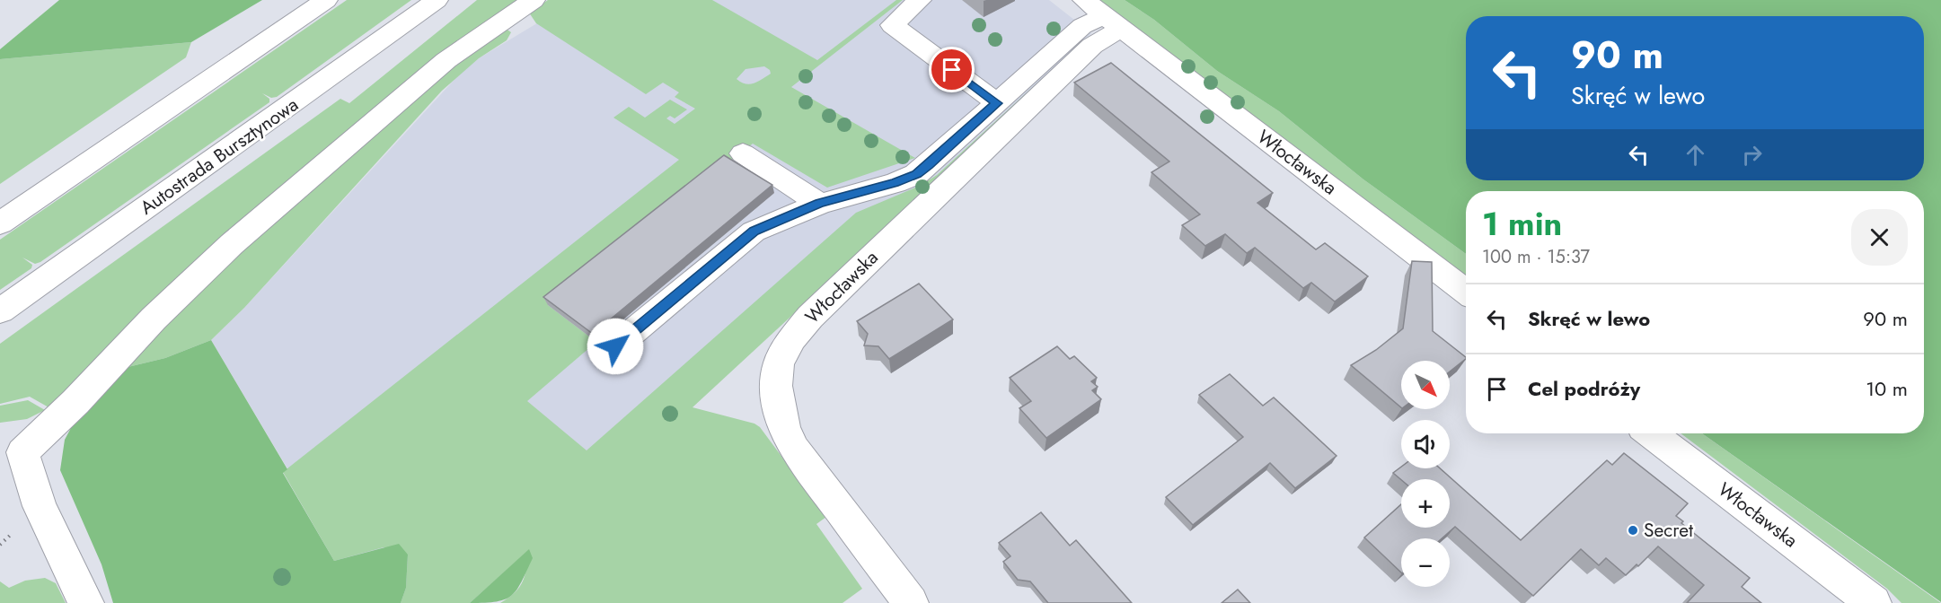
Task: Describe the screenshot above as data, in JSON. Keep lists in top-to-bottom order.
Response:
{
  "streets": {
    "main road": ["Autostrada Bursztynowa", "Włocławska"]
  },
  "places": ["Secret"],
  "north": "bottom right",
  "page": {
    "turn": ["90 m", "Skręć w lewo"],
    "heading": ["1 min", "100 m · 15:37"],
    "list": [
      {
        "name": "Skręć w lewo",
        "value": "90 m"
      },
      {
        "name": "Cel podróży",
        "value": "10 m"
      }
    ],
    "map_buttons": ["+", "−"]
  }
}
